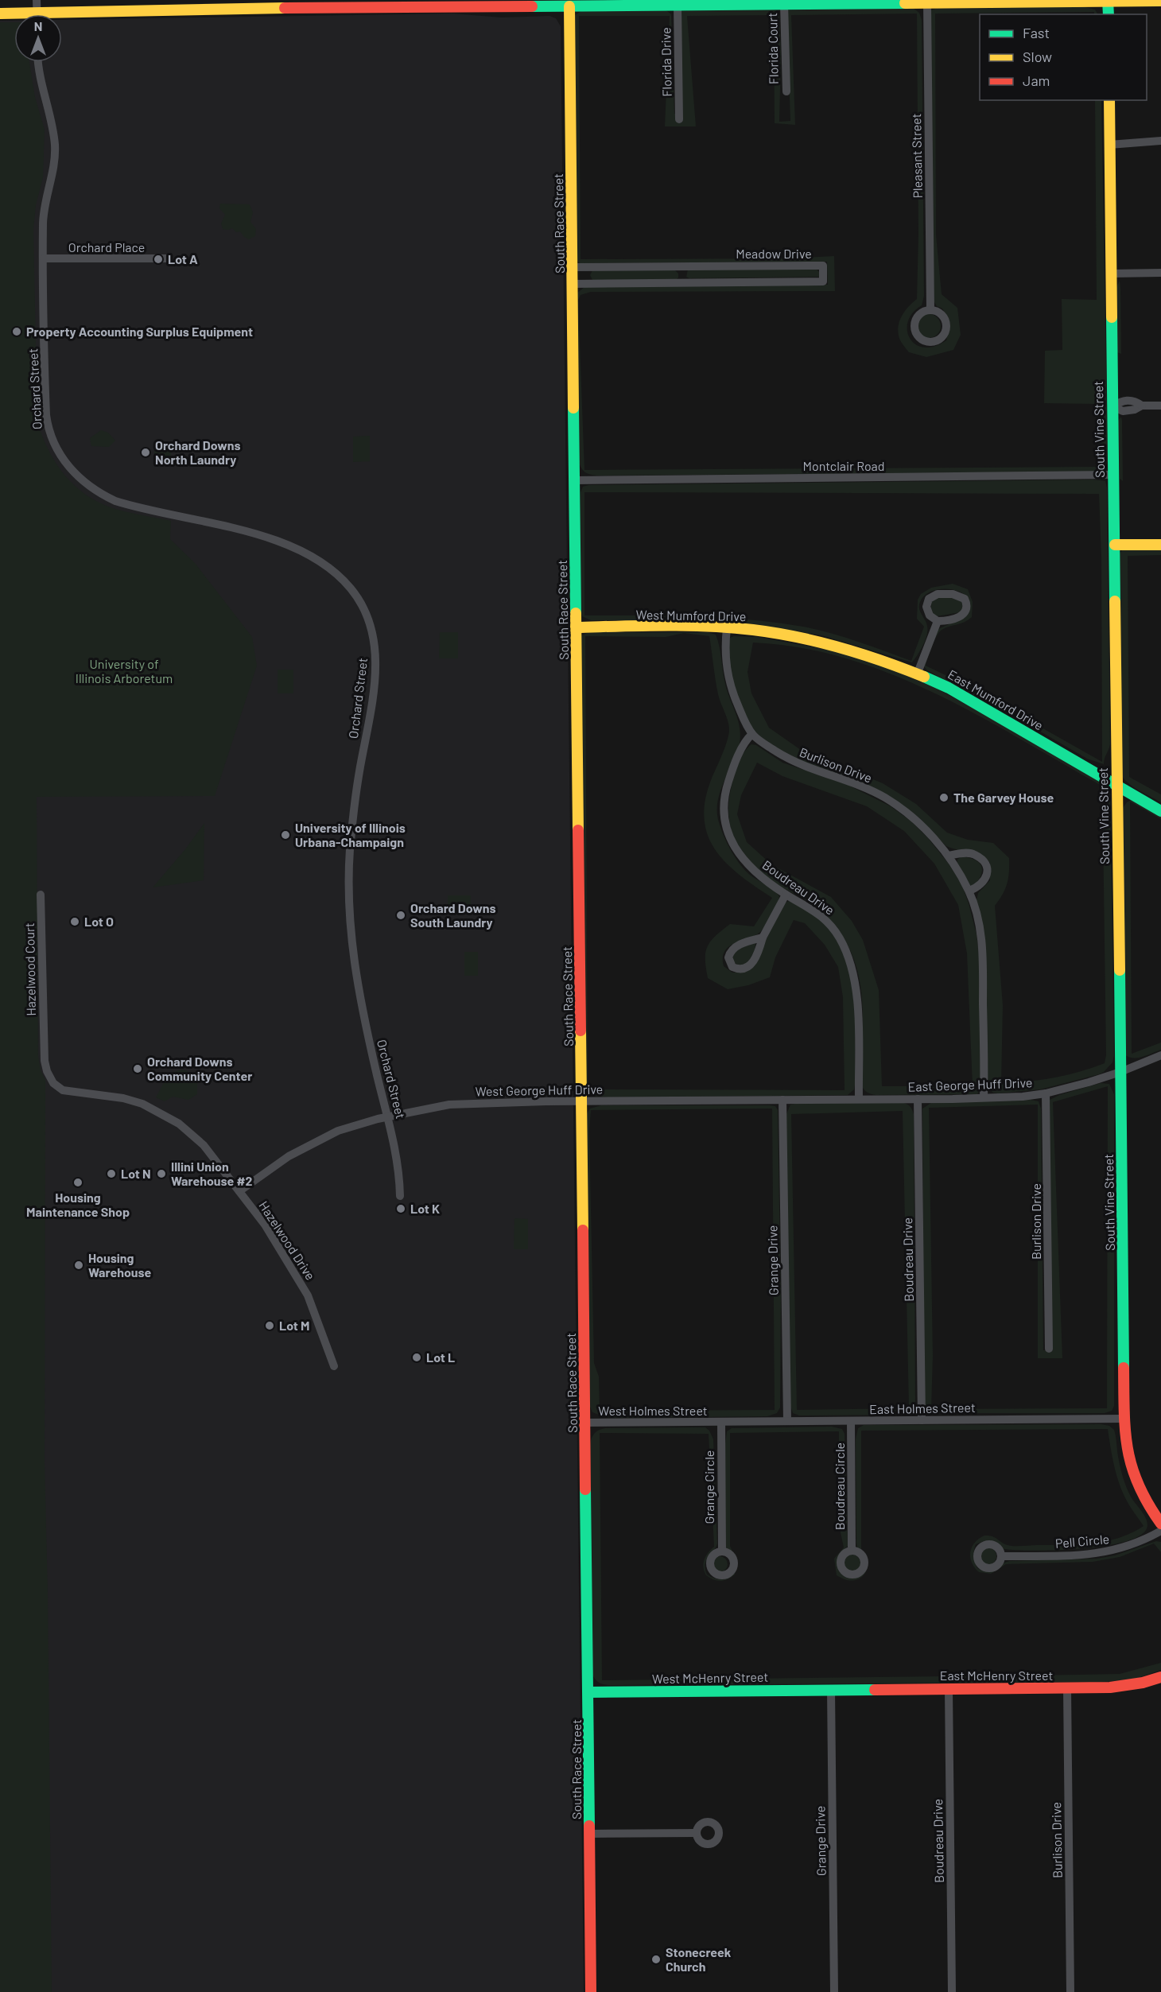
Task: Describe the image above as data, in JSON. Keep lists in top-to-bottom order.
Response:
{
  "streets": {
    "street": [
      "Florida Court",
      "Florida Drive",
      "Pleasant Street",
      "South Race Street",
      "Orchard Place",
      "Meadow Drive",
      "Orchard Street",
      "South Vine Street",
      "Montclair Road",
      "West Mumford Drive",
      "East Mumford Drive",
      "Burlison Drive",
      "Boudreau Drive",
      "Hazelwood Court",
      "East George Huff Drive",
      "West George Huff Drive",
      "Hazelwood Drive",
      "Grange Drive",
      "East Holmes Street",
      "West Holmes Street",
      "Boudreau Circle",
      "Grange Circle",
      "Pell Circle",
      "East McHenry Street",
      "West McHenry Street"
    ]
  },
  "crossings": [
    ["South Race Street", "Meadow Drive"],
    ["South Race Street", "Montclair Road"],
    ["South Race Street", "West Mumford Drive"],
    ["South Race Street", "West George Huff Drive"],
    ["South Race Street", "West Holmes Street"],
    ["South Race Street", "West McHenry Street"],
    ["Orchard Place", "Orchard Street"],
    ["Orchard Street", "West George Huff Drive"],
    ["South Vine Street", "Montclair Road"],
    ["South Vine Street", "East Mumford Drive"],
    ["South Vine Street", "East George Huff Drive"],
    ["South Vine Street", "East Holmes Street"],
    ["West Mumford Drive", "East Mumford Drive"],
    ["West Mumford Drive", "Burlison Drive"],
    ["Burlison Drive", "Boudreau Drive"],
    ["Burlison Drive", "East George Huff Drive"],
    ["Burlison Drive", "East McHenry Street"],
    ["Boudreau Drive", "East George Huff Drive"],
    ["Boudreau Drive", "West George Huff Drive"],
    ["Boudreau Drive", "East Holmes Street"],
    ["Boudreau Drive", "East McHenry Street"],
    ["Hazelwood Court", "Hazelwood Drive"],
    ["East George Huff Drive", "West George Huff Drive"],
    ["West George Huff Drive", "Hazelwood Drive"],
    ["West George Huff Drive", "Grange Drive"],
    ["Grange Drive", "East Holmes Street"],
    ["Grange Drive", "East McHenry Street"],
    ["Grange Drive", "West McHenry Street"],
    ["East Holmes Street", "West Holmes Street"],
    ["East Holmes Street", "Boudreau Circle"],
    ["East Holmes Street", "Grange Circle"],
    ["West Holmes Street", "Grange Circle"],
    ["East McHenry Street", "West McHenry Street"]
  ],
  "parks": ["University of Illinois Arboretum"],
  "places": [
    "Lot A",
    "Property Accounting Surplus Equipment",
    "Orchard Downs North Laundry",
    "The Garvey House",
    "University of Illinois Urbana-Champaign",
    "Orchard Downs South Laundry",
    "Lot O",
    "Orchard Downs Community Center",
    "Lot N",
    "Illini Union Warehouse #2",
    "Housing Maintenance Shop",
    "Lot K",
    "Housing Warehouse",
    "Lot M",
    "Lot L",
    "Stonecreek Church"
  ],
  "legend": ["Fast", "Slow", "Jam"],
  "north": "top"
}
